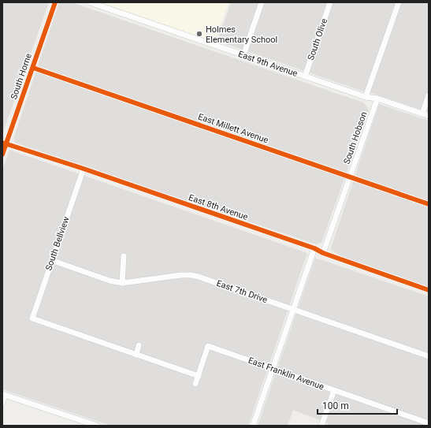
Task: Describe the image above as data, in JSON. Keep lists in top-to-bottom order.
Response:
{
  "streets": {
    "street": [
      "South Olive",
      "East 9th Avenue",
      "South Horne",
      "East Millett Avenue",
      "South Hobson",
      "East 8th Avenue",
      "South Bellview",
      "East 7th Drive",
      "East Franklin Avenue"
    ]
  },
  "crossings": [
    ["South Olive", "East 9th Avenue"],
    ["East 9th Avenue", "South Hobson"],
    ["South Horne", "East Millett Avenue"],
    ["South Horne", "East 8th Avenue"],
    ["East Millett Avenue", "South Hobson"],
    ["South Hobson", "East 8th Avenue"],
    ["East 8th Avenue", "South Bellview"],
    ["South Bellview", "East 7th Drive"]
  ],
  "places": ["Holmes Elementary School"],
  "scale_bar": "100 m"
}
